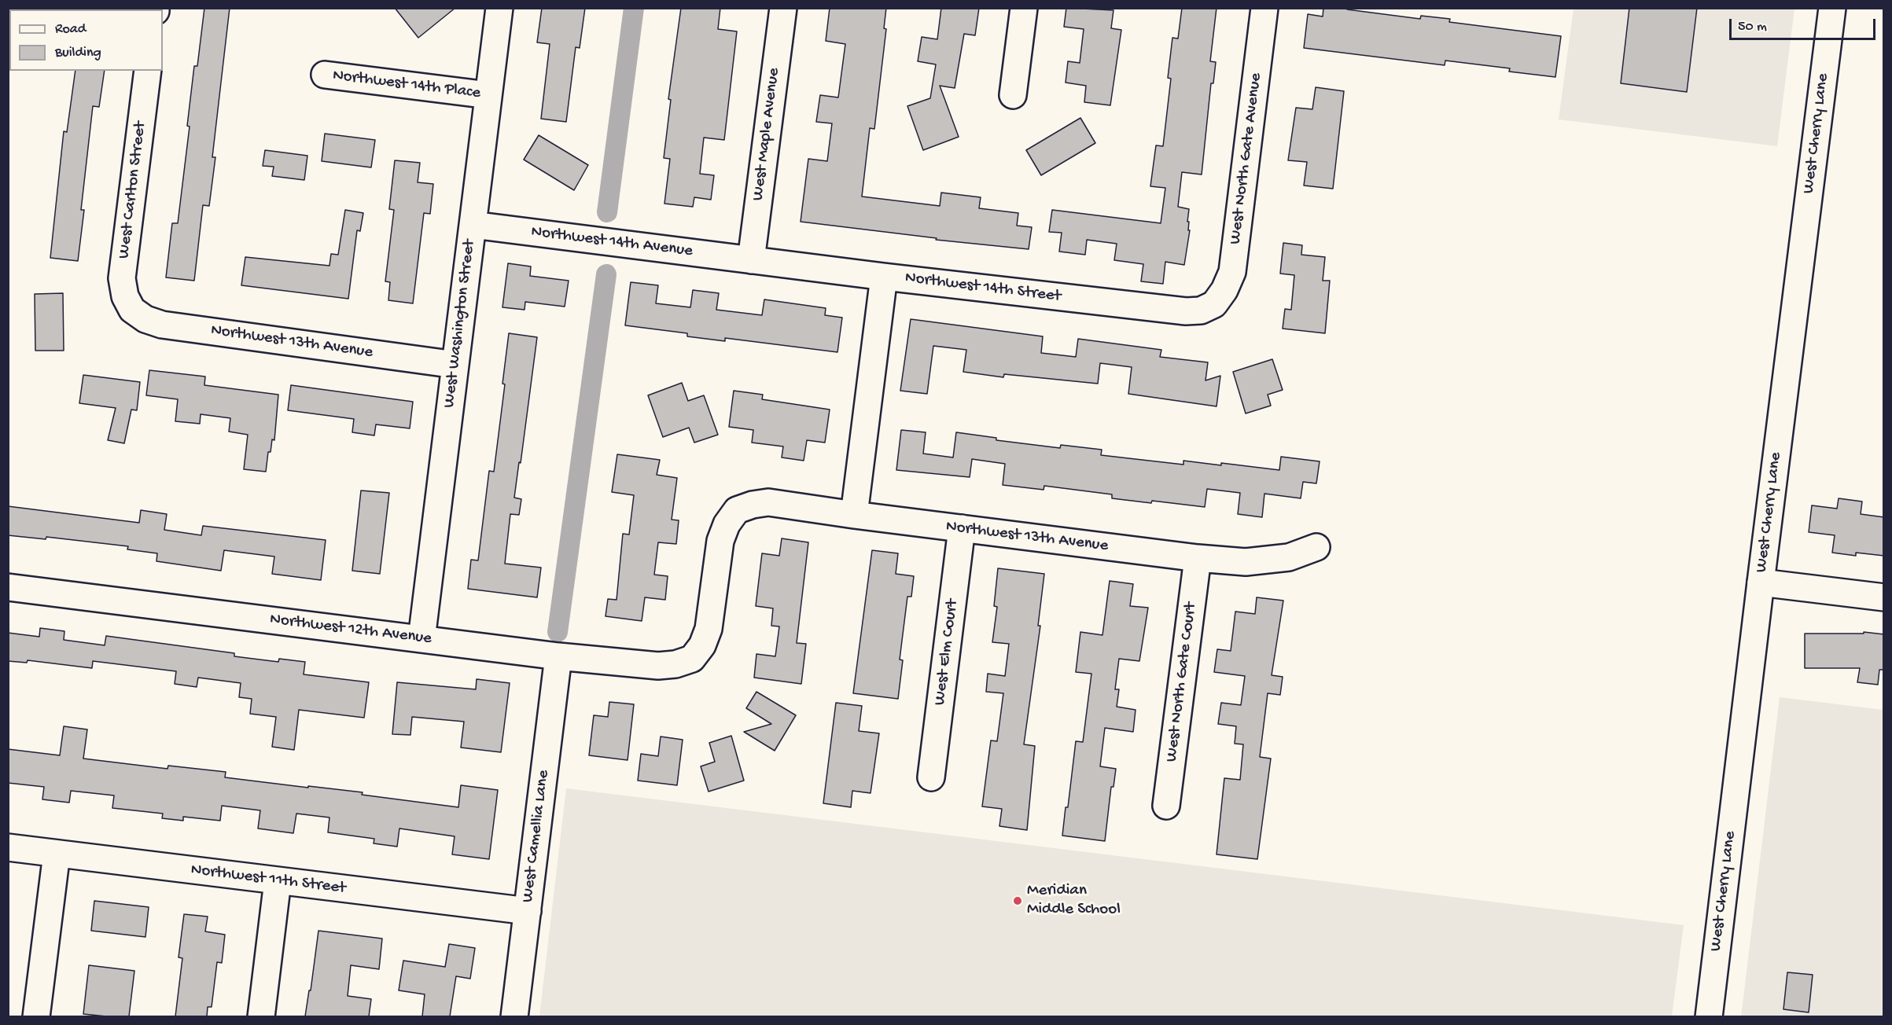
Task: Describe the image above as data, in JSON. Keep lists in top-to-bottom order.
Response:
{
  "streets": {
    "street": [
      "Northwest 14th Place",
      "West Cherry Lane",
      "West Maple Avenue",
      "West North Gate Avenue",
      "West Carlton Street",
      "Northwest 14th Avenue",
      "Northwest 14th Street",
      "West Washington Street",
      "Northwest 13th Avenue",
      "Northwest 12th Avenue",
      "West Elm Court",
      "West North Gate Court",
      "West Camellia Lane",
      "Northwest 11th Street"
    ]
  },
  "crossings": [
    ["Northwest 14th Place", "West Washington Street"],
    ["West Maple Avenue", "Northwest 14th Avenue"],
    ["West Maple Avenue", "Northwest 14th Street"],
    ["West North Gate Avenue", "Northwest 14th Street"],
    ["West Carlton Street", "Northwest 13th Avenue"],
    ["Northwest 14th Avenue", "Northwest 14th Street"],
    ["Northwest 14th Avenue", "West Washington Street"],
    ["West Washington Street", "Northwest 13th Avenue"],
    ["West Washington Street", "Northwest 12th Avenue"],
    ["Northwest 13th Avenue", "Northwest 12th Avenue"],
    ["Northwest 13th Avenue", "West Elm Court"],
    ["Northwest 13th Avenue", "West North Gate Court"],
    ["Northwest 12th Avenue", "West Camellia Lane"],
    ["West Camellia Lane", "Northwest 11th Street"]
  ],
  "places": ["Meridian Middle School"],
  "legend": ["Road", "Building"],
  "scale_bar": "50 m"
}
